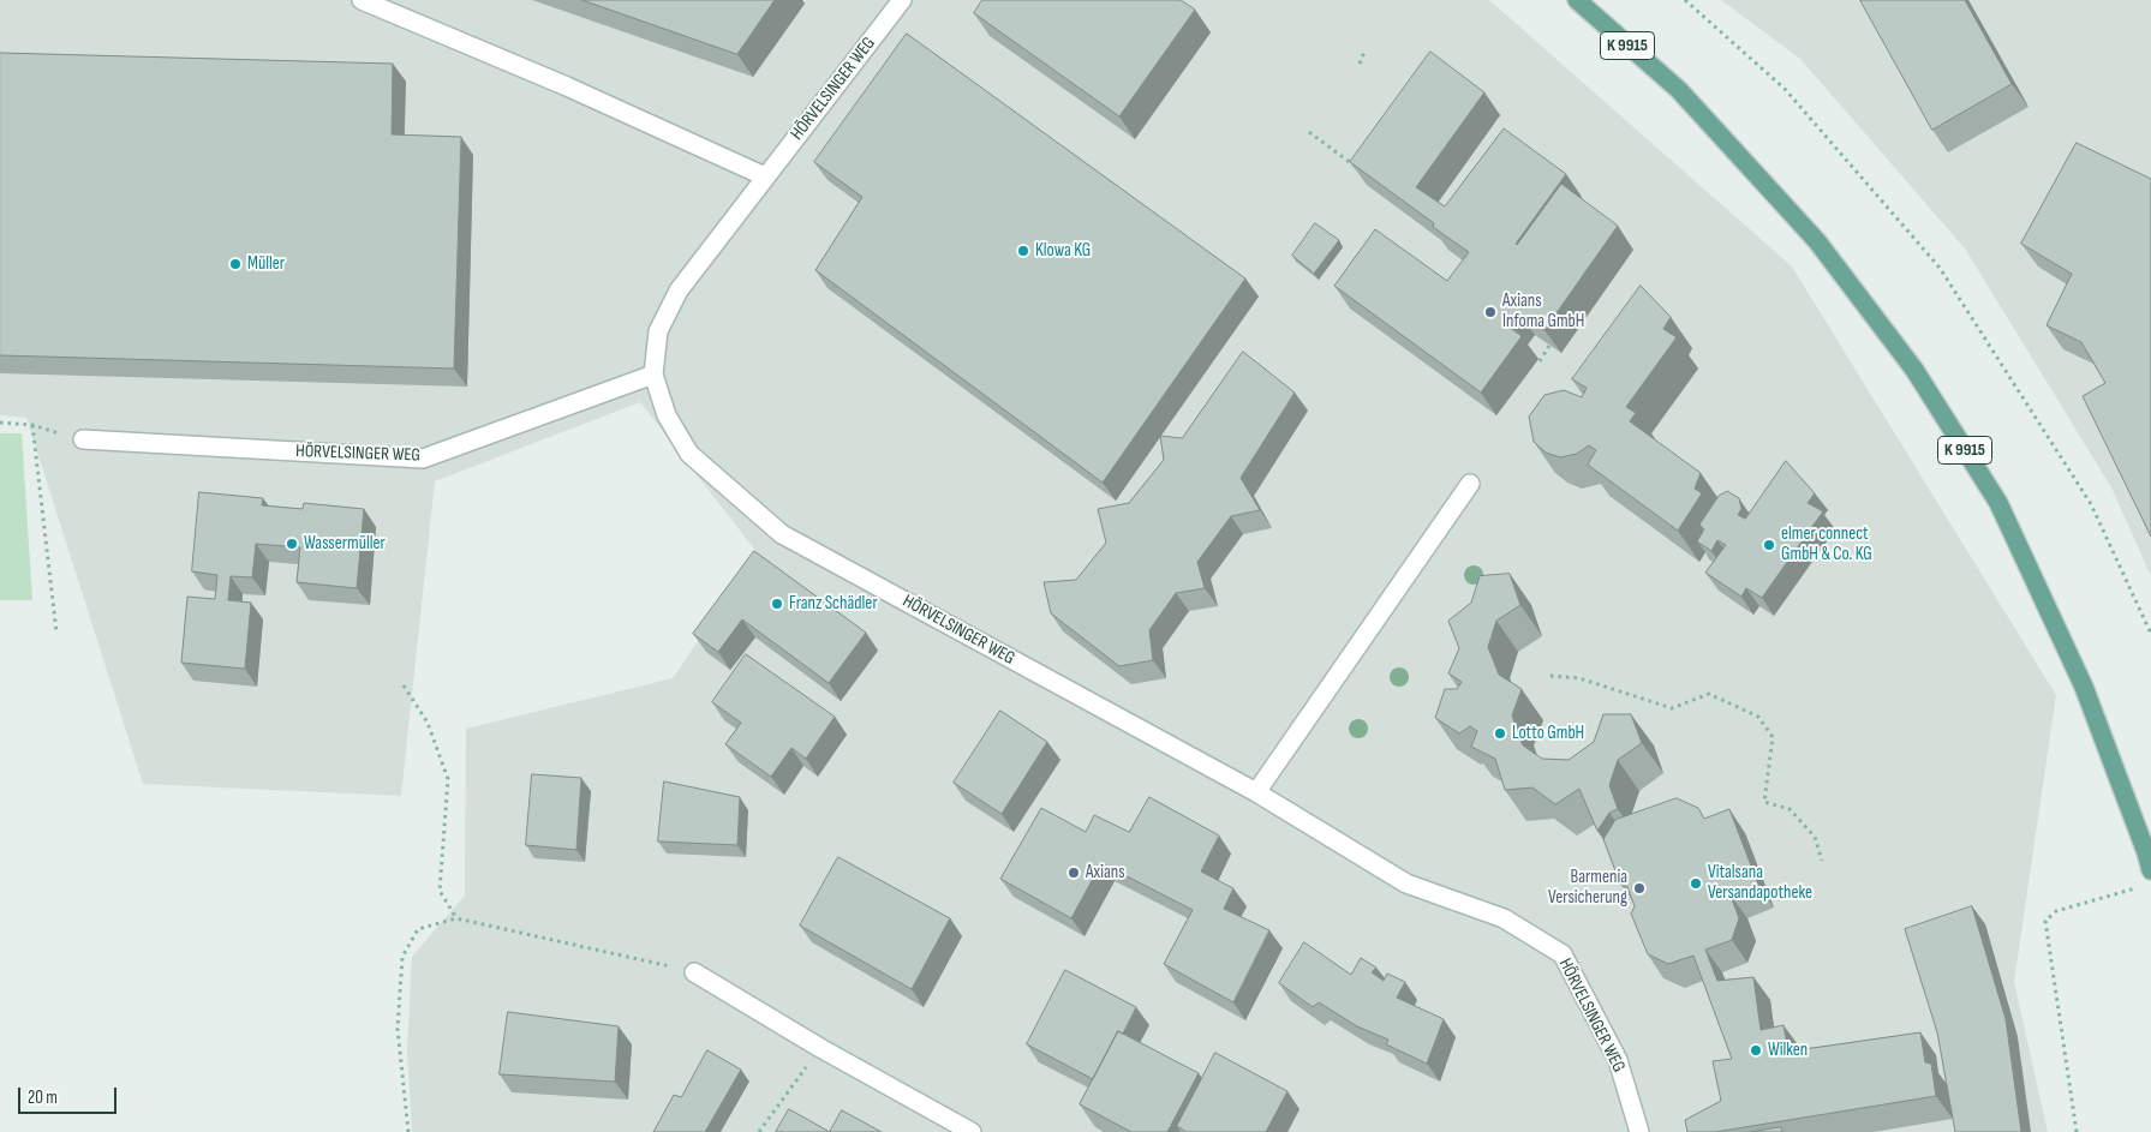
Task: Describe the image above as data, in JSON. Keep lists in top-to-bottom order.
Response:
{
  "streets": {
    "main road": ["K 9915"],
    "street": ["HÖRVELSINGER WEG"]
  },
  "places": [
    "Klowa KG",
    "Müller",
    "Axians Infoma GmbH",
    "Wassermüller",
    "elmer connect GmbH & Co. KG",
    "Franz Schädler",
    "Lotto GmbH",
    "Axians",
    "Vitalsana Versandapotheke",
    "Barmenia Versicherung",
    "Wilken"
  ],
  "scale_bar": "20 m"
}
